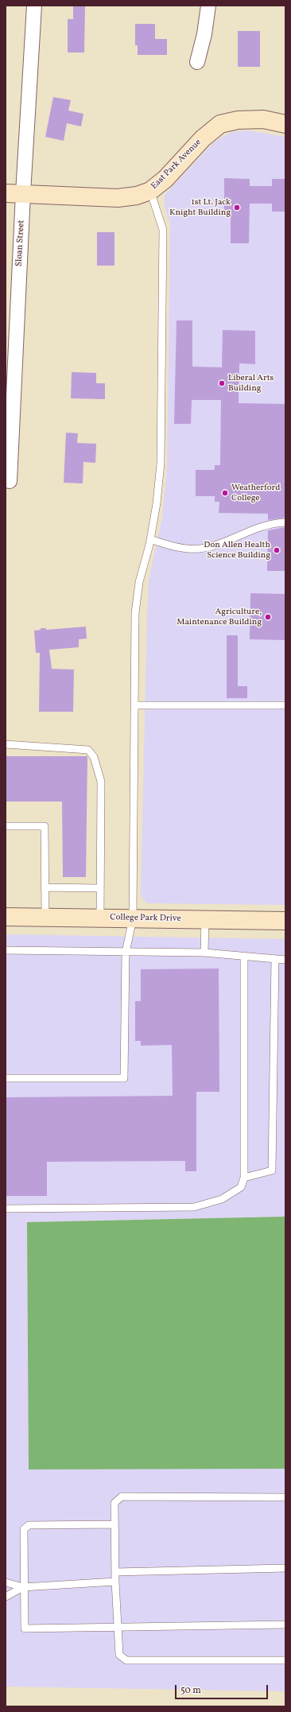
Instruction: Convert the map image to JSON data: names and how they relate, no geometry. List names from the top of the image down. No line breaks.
{"streets":{"street":["East Park Avenue","Sloan Street","College Park Drive"]},"crossings":[["East Park Avenue","Sloan Street"]],"places":["1st Lt. Jack Knight Building","Liberal Arts Building","Weatherford College","Don Allen Health Science Building","Agriculture, Maintenance Building"],"scale_bar":"50 m"}
